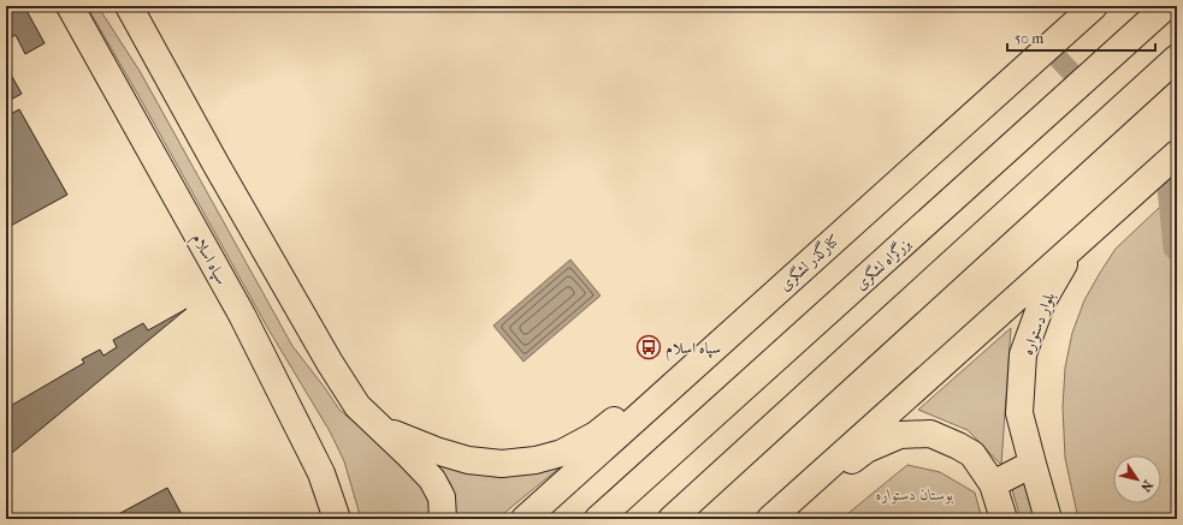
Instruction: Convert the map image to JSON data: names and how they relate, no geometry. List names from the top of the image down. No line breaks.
{"streets":{"main road":["سپاه اسلام","کنارگذر لشگری","بزرگراه لشگری","بلوار دستواره"]},"parks":["بوستان دستواره"],"places":{"bus stop":["سپاه اسلام"]},"scale_bar":"50 m","north":"bottom right"}
